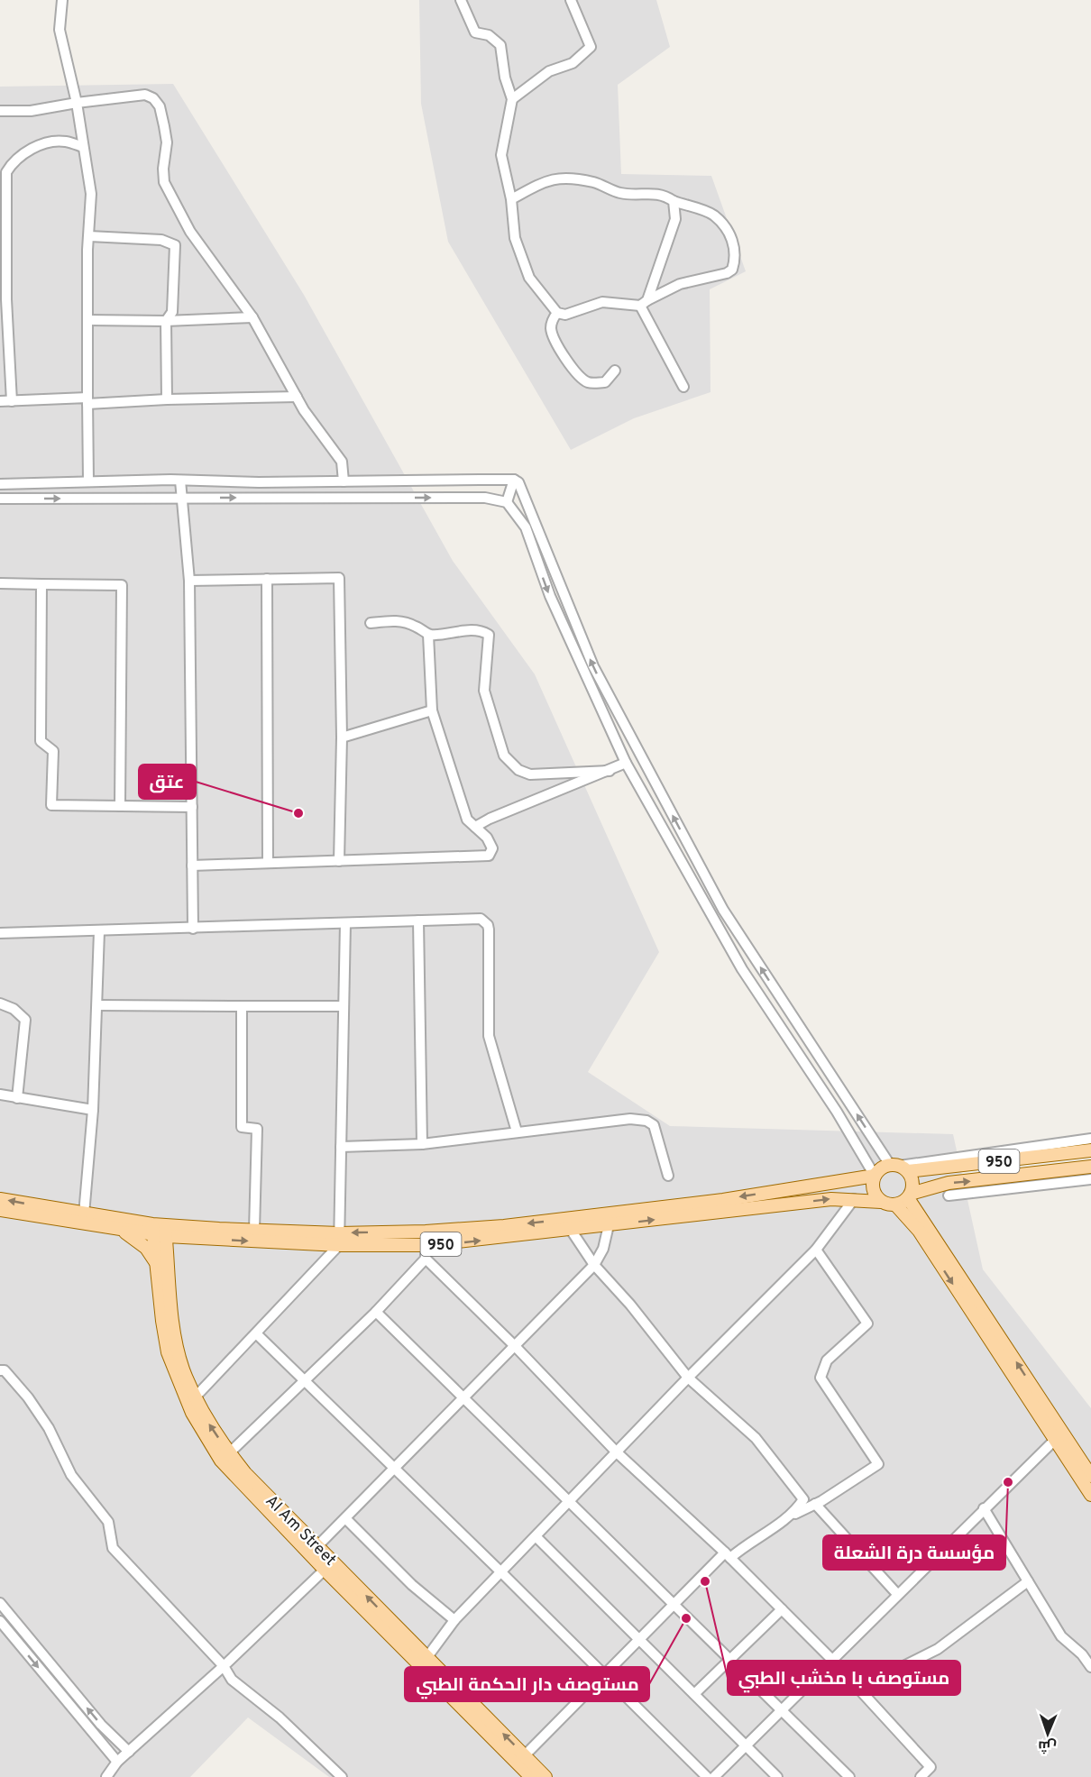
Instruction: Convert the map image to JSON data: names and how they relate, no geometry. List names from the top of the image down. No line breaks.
{"streets":{"main road":["950","Al Am Street"]},"crossings":[["950","Al Am Street"]],"places":["عتق","مؤسسة درة الشعلة","مستوصف با مخشب الطبي","مستوصف دار الحكمة الطبي"],"north":"bottom"}
